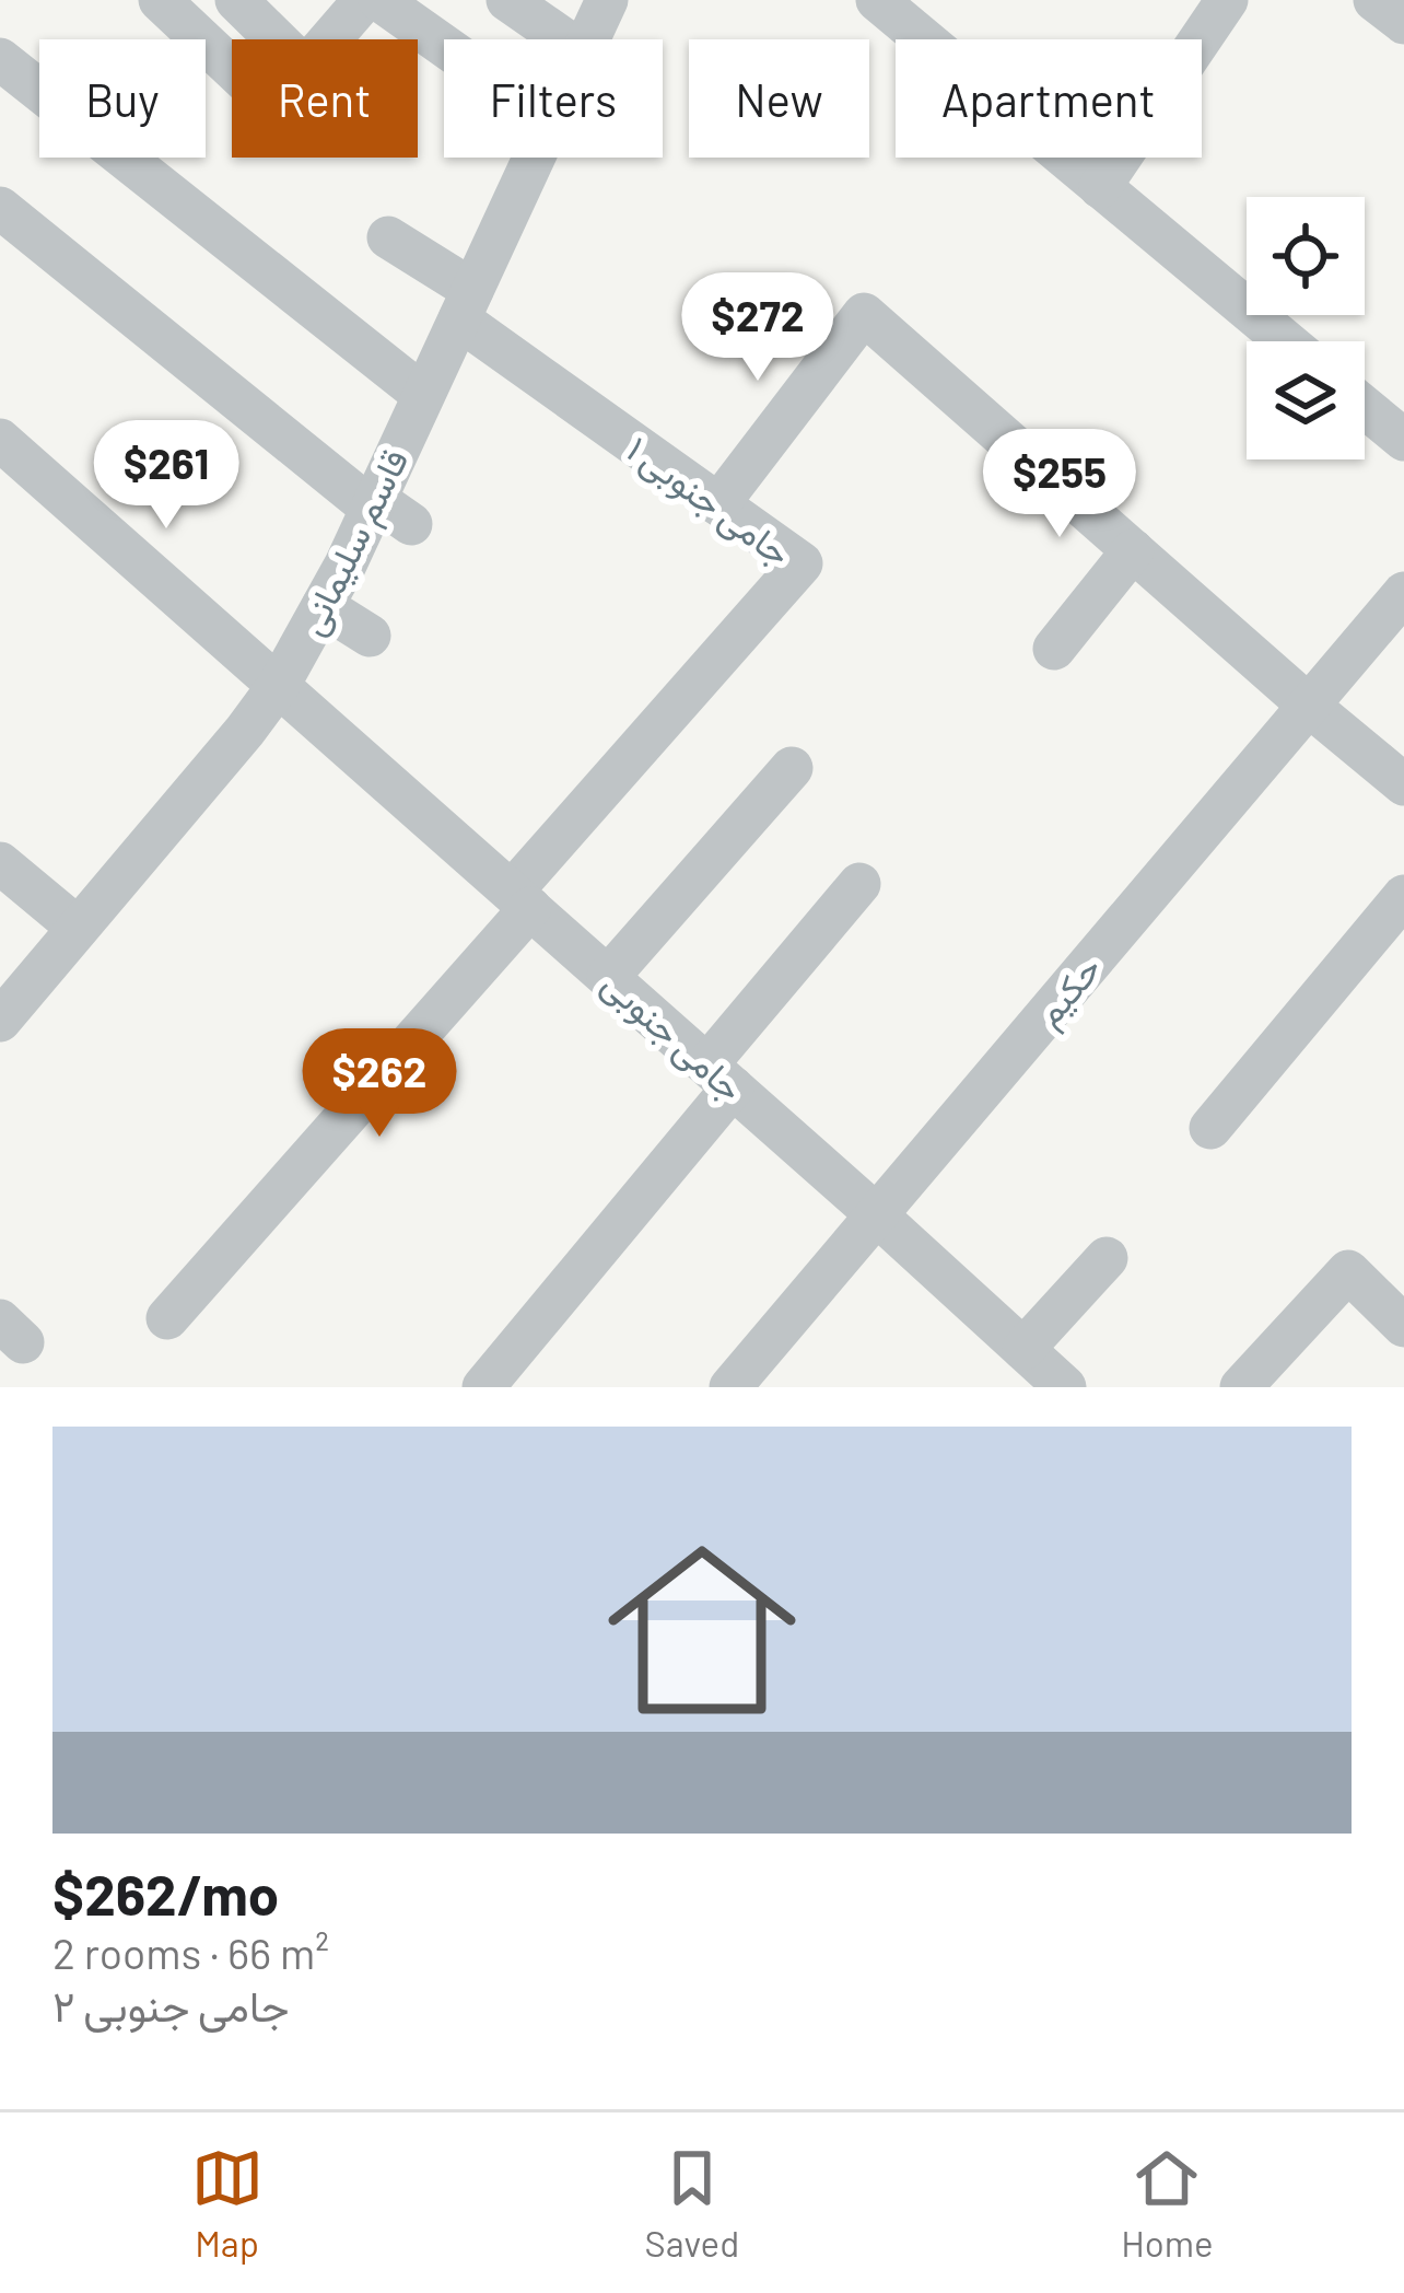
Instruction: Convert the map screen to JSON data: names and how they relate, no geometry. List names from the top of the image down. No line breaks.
{"streets":{"street":["جامی جنوبی ۱","قاسم سلیمانی","حکیم","جامی جنوبی"]},"crossings":[["جامی جنوبی ۱","قاسم سلیمانی"],["جامی جنوبی ۱","جامی جنوبی"],["قاسم سلیمانی","جامی جنوبی"],["حکیم","جامی جنوبی"]],"page":{"chip":["Buy","Rent","Filters","New","Apartment"],"price":["$272","$261","$255","$262"],"list":[{"name":"$262/mo","note":"2 rooms · 66 m² · جامی جنوبی ۲"}],"tabs":["Map","Saved","Home"]}}
